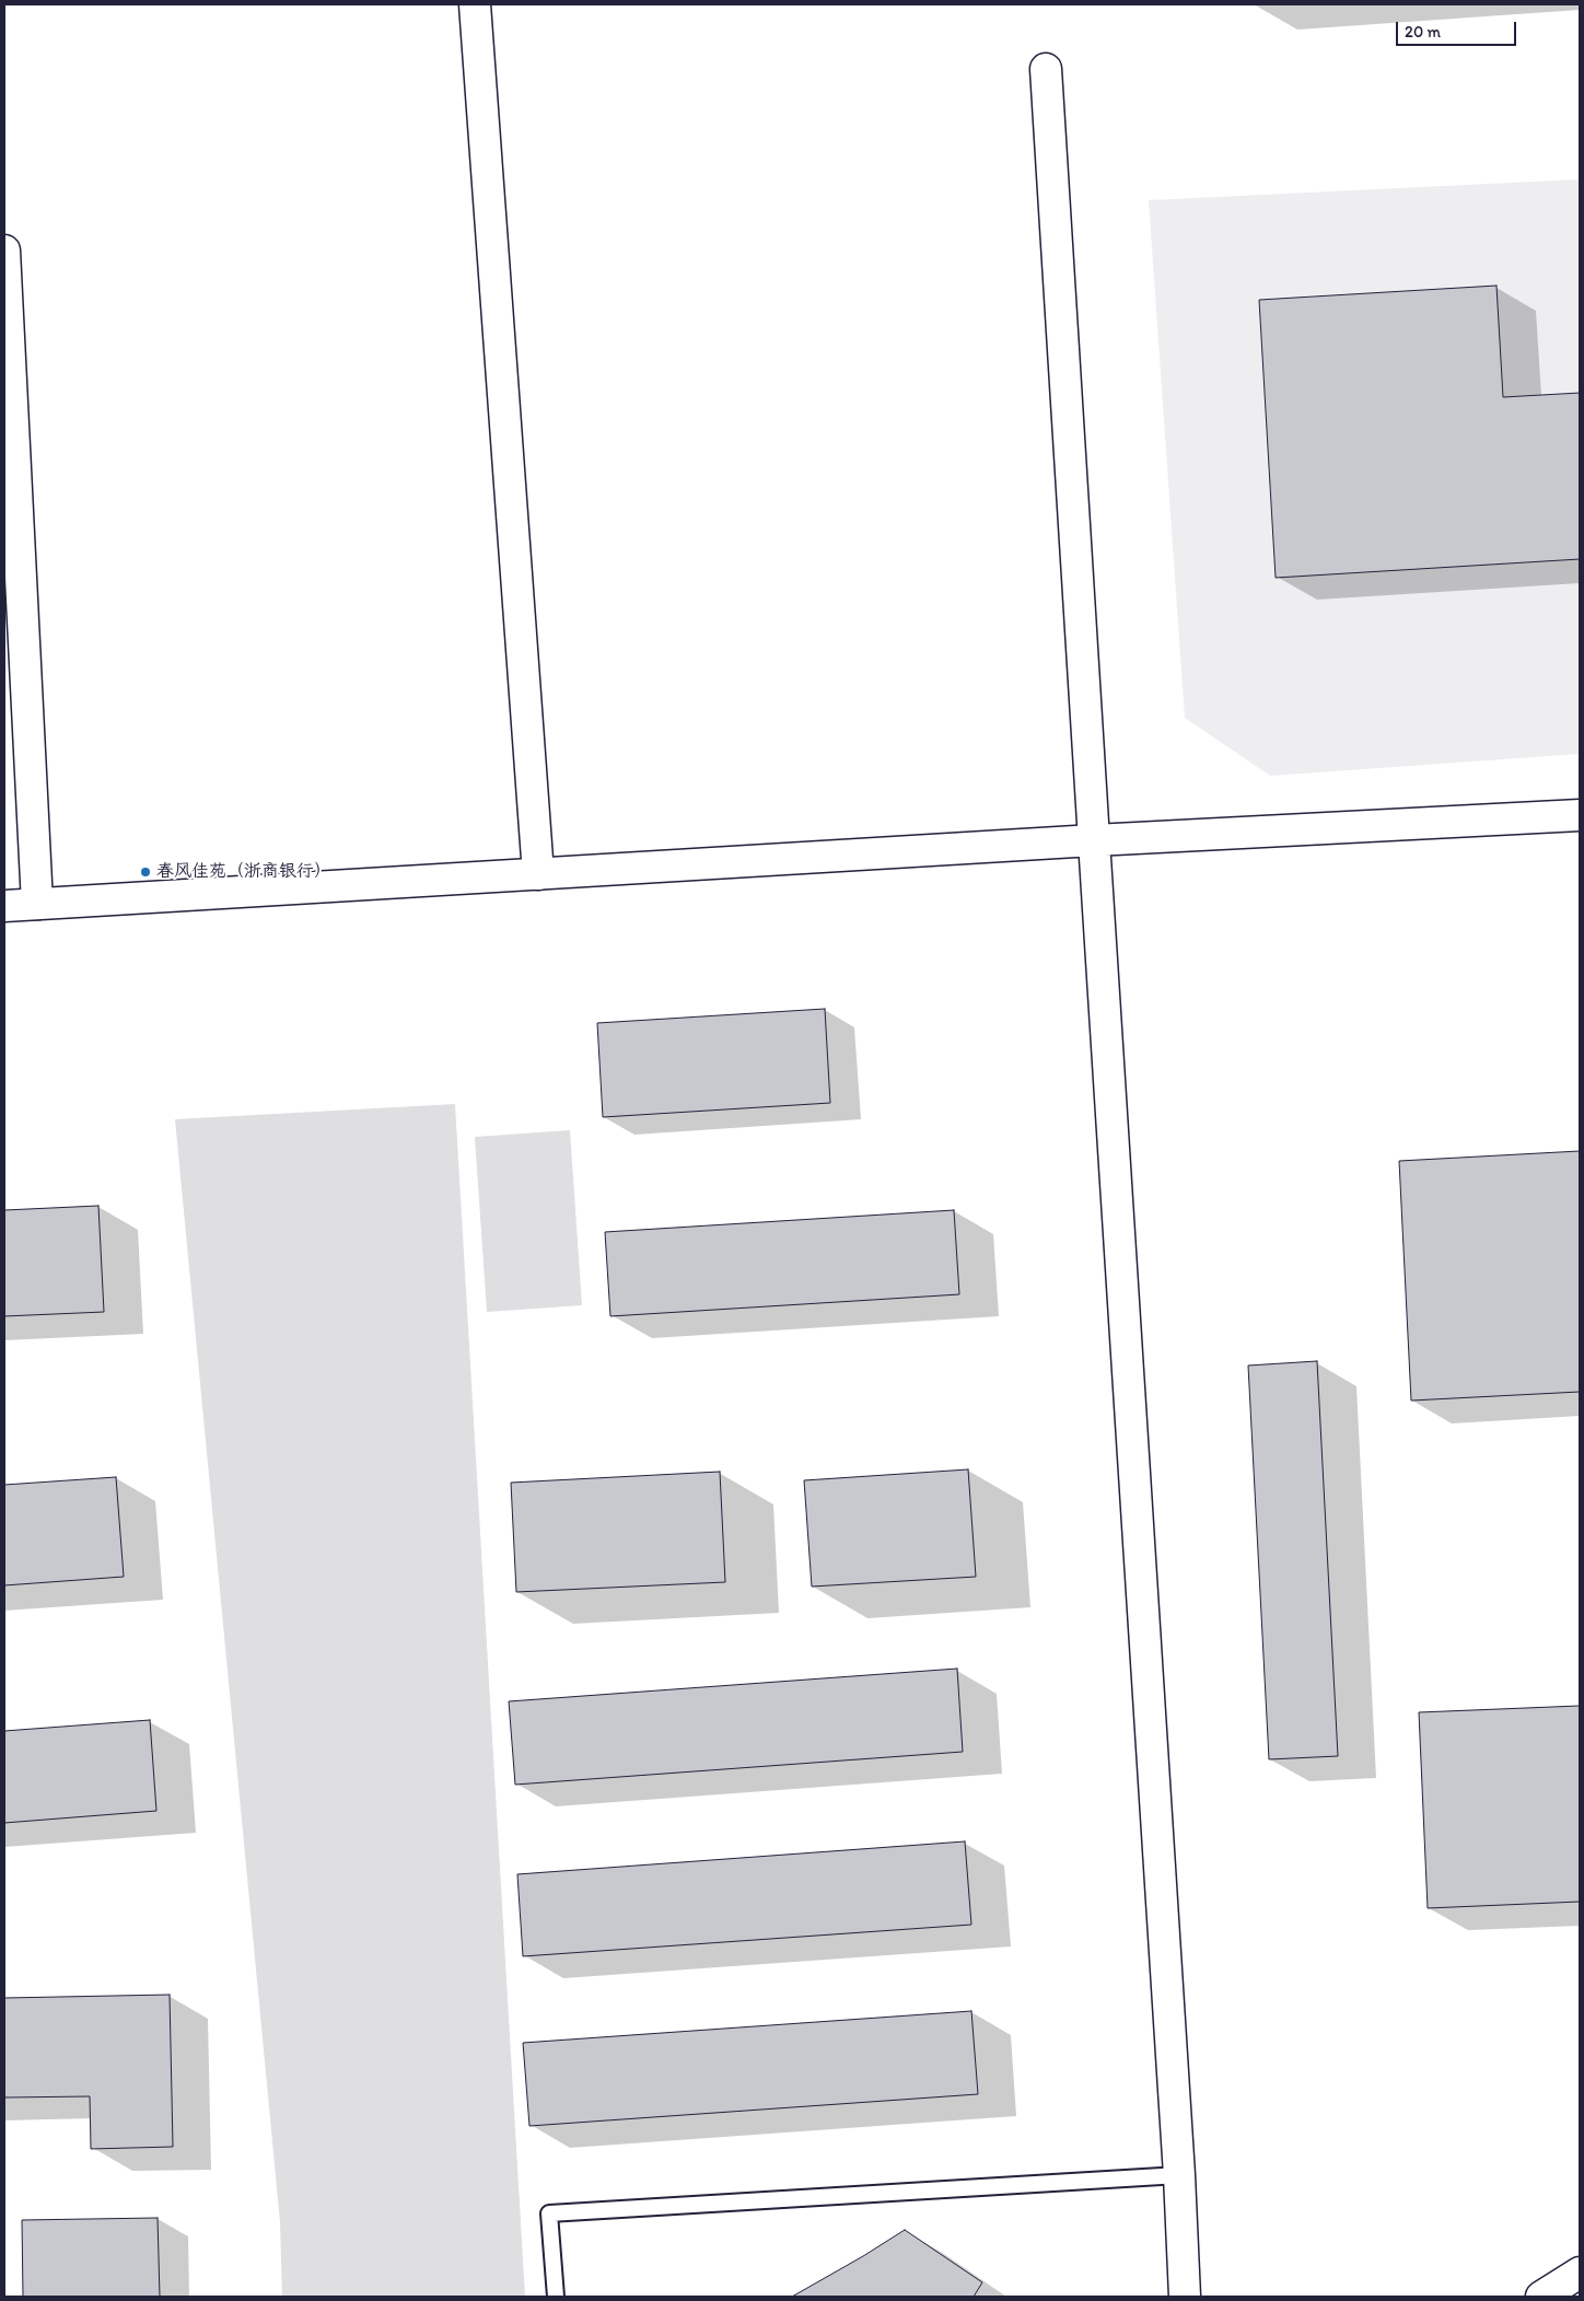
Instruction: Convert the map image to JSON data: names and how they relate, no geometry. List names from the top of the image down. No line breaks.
{"places":["春风佳苑（浙商银行）"],"scale_bar":"20 m"}
